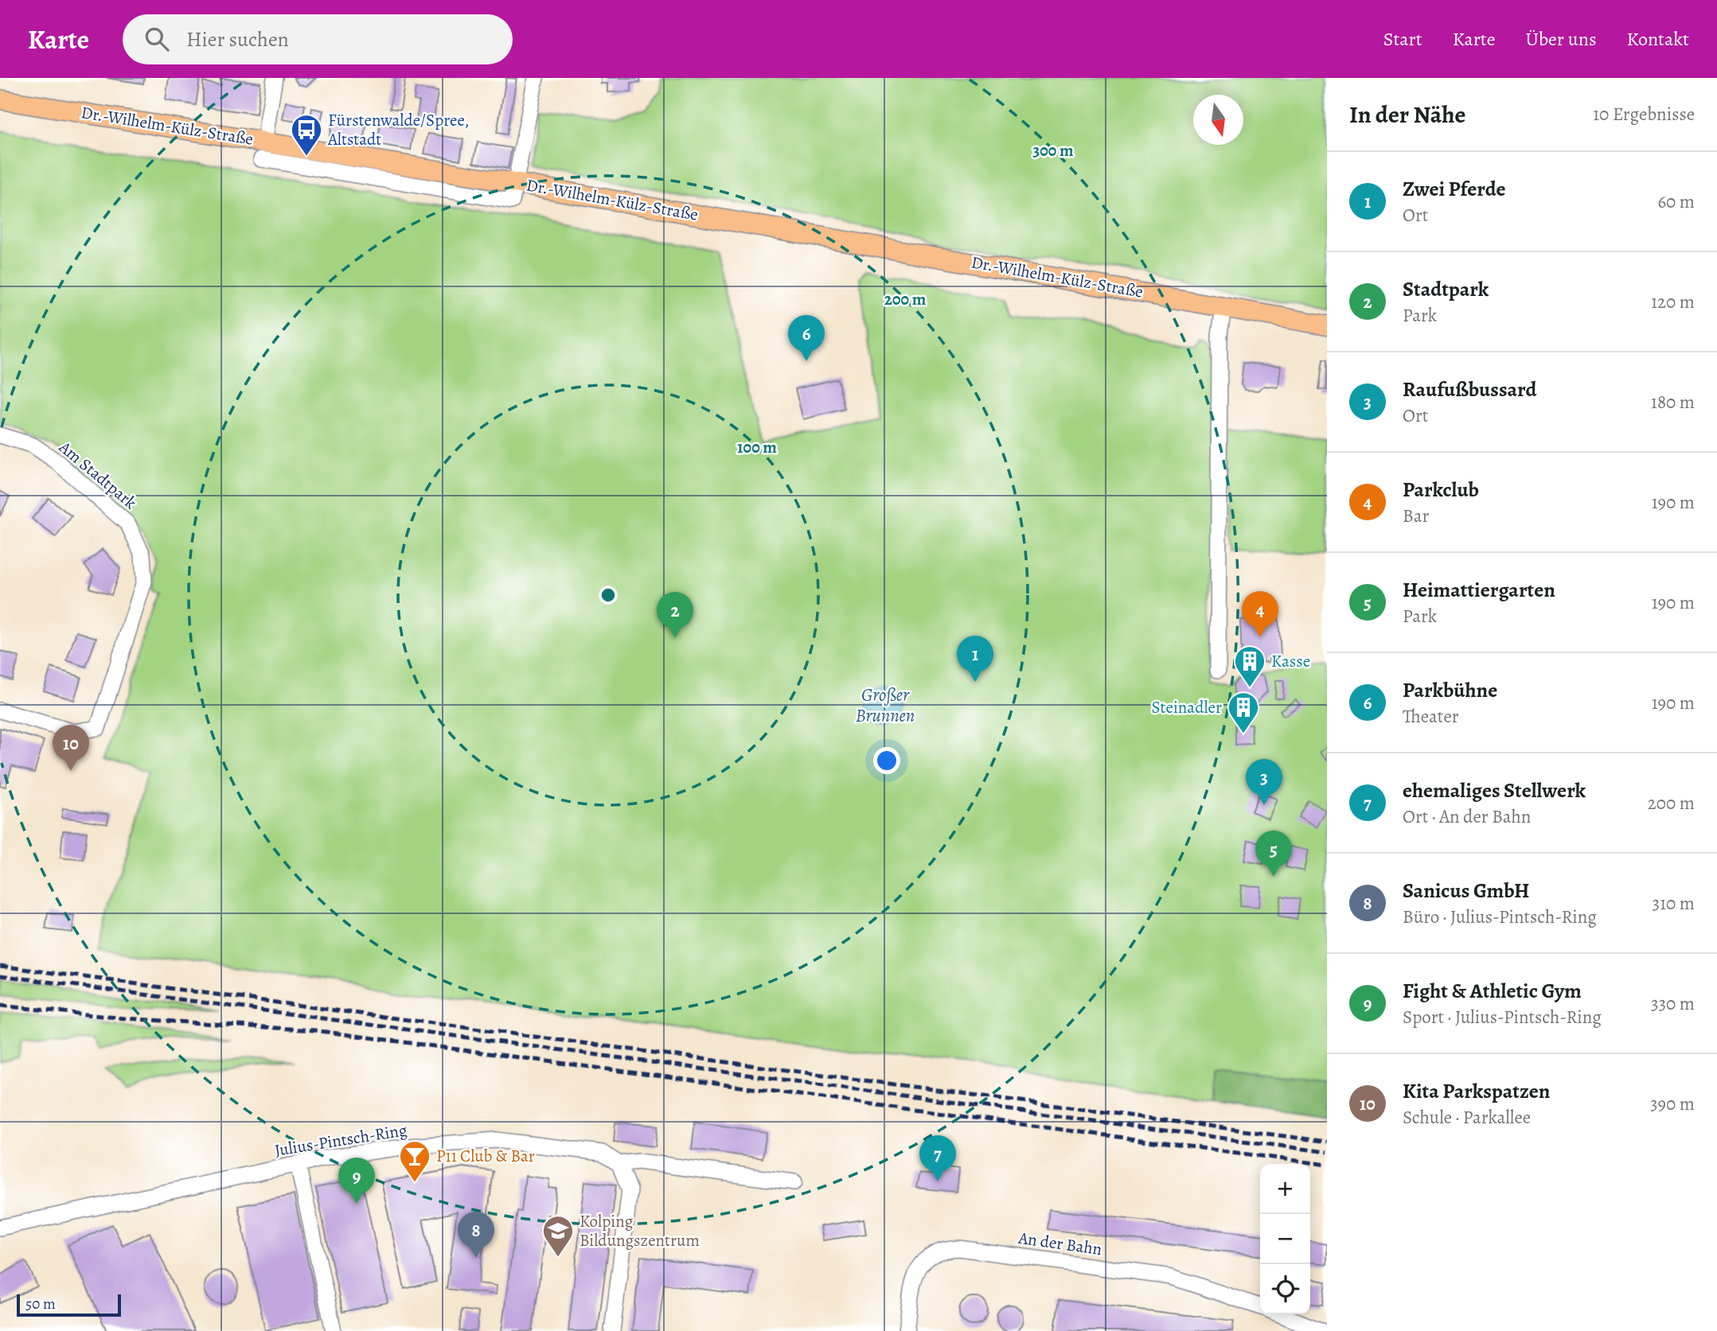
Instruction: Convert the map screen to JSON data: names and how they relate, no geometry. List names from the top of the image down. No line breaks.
{"streets":{"main road":["Dr.-Wilhelm-Külz-Straße"],"street":["Am Stadtpark","Julius-Pintsch-Ring","An der Bahn"]},"water":["Großer Brunnen"],"places":{"bus stop":["Fürstenwalde/Spree, Altstadt"],"building":["Kasse","Steinadler"],"bar":["P11 Club & Bar"],"school or university":["Kolping Bildungszentrum"]},"scale_bar":"50 m","north":"bottom","page":{"header":"Karte","search":"Hier suchen","nav":["Start","Karte","Über uns","Kontakt"],"heading":["In der Nähe","10 Ergebnisse"],"list":[{"mark":"1","name":"Zwei Pferde","note":"Ort","value":"60 m"},{"mark":"2","name":"Stadtpark","note":"Park","value":"120 m"},{"mark":"3","name":"Raufußbussard","note":"Ort","value":"180 m"},{"mark":"4","name":"Parkclub","note":"Bar","value":"190 m"},{"mark":"5","name":"Heimattiergarten","note":"Park","value":"190 m"},{"mark":"6","name":"Parkbühne","note":"Theater","value":"190 m"},{"mark":"7","name":"ehemaliges Stellwerk","note":"Ort · An der Bahn","value":"200 m"},{"mark":"8","name":"Sanicus GmbH","note":"Büro · Julius-Pintsch-Ring","value":"310 m"},{"mark":"9","name":"Fight & Athletic Gym","note":"Sport · Julius-Pintsch-Ring","value":"330 m"},{"mark":"10","name":"Kita Parkspatzen","note":"Schule · Parkallee","value":"390 m"}],"pins":["6","4","2","1","10","3","5","7","9","8"],"map_buttons":["+","−"],"scale":"50 m"},"rings":["300 m","200 m","100 m"]}
